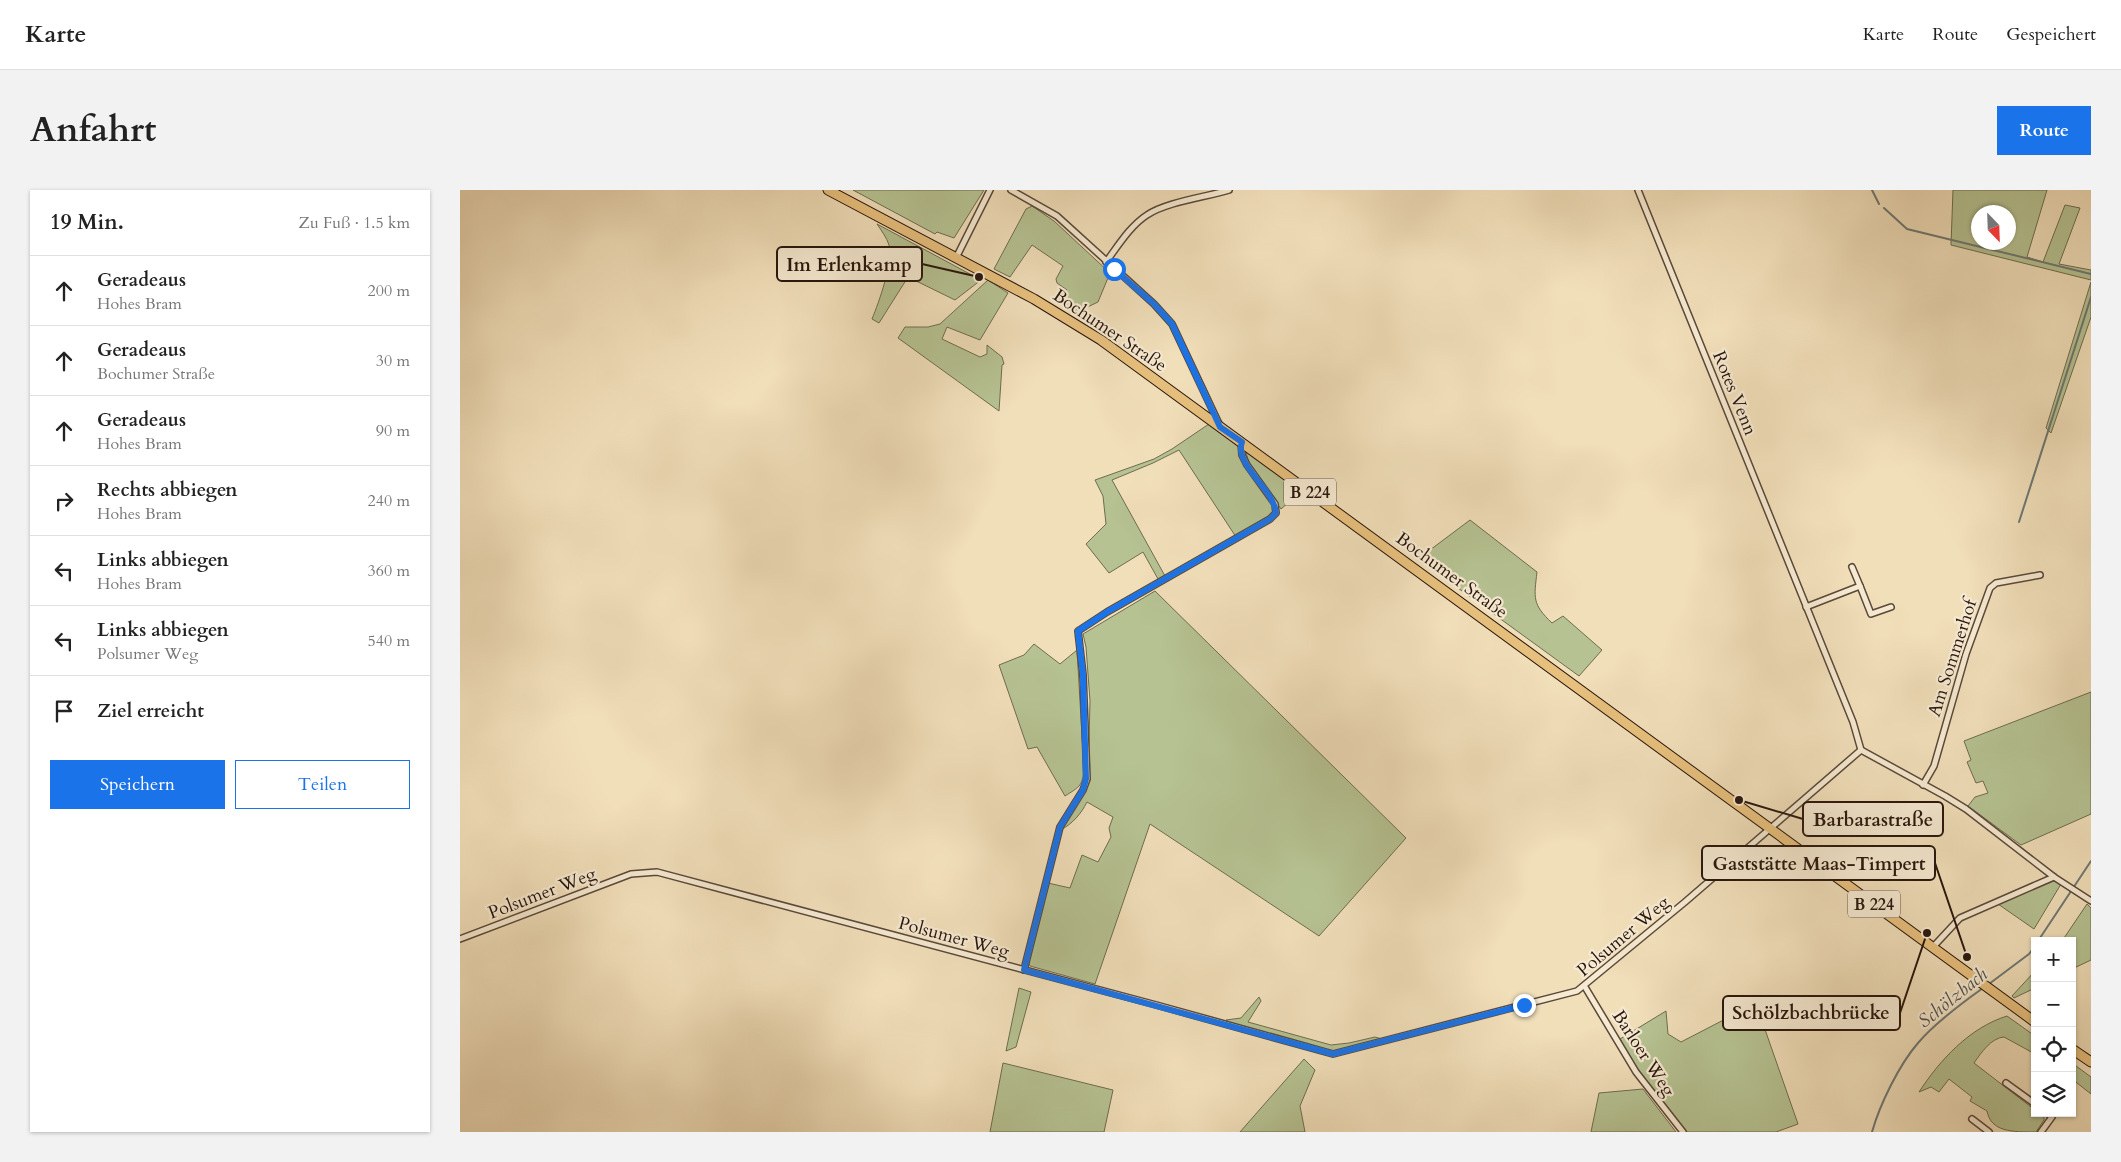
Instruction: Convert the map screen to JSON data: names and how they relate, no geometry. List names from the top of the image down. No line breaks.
{"streets":{"main road":["Bochumer Straße","B 224"],"street":["Rotes Venn","Am Sommerhof","Polsumer Weg","Barloer Weg"]},"crossings":[["Bochumer Straße","Polsumer Weg"],["Rotes Venn","Polsumer Weg"],["Polsumer Weg","Barloer Weg"]],"water":["Schölzbach"],"places":["Im Erlenkamp","Barbarastraße","Schölzbachbrücke","Gaststätte Maas-Timpert"],"north":"bottom right","page":{"header":"Karte","nav":["Karte","Route","Gespeichert"],"title":"Anfahrt","buttons":["Route",["Speichern","Teilen"]],"heading":["19 Min.","Zu Fuß · 1.5 km"],"list":[["Geradeaus","Hohes Bram","200 m"],["Geradeaus","Bochumer Straße","30 m"],["Geradeaus","Hohes Bram","90 m"],["Rechts abbiegen","Hohes Bram","240 m"],["Links abbiegen","Hohes Bram","360 m"],["Links abbiegen","Polsumer Weg","540 m"],"Ziel erreicht"],"map_buttons":["+","−"]}}
